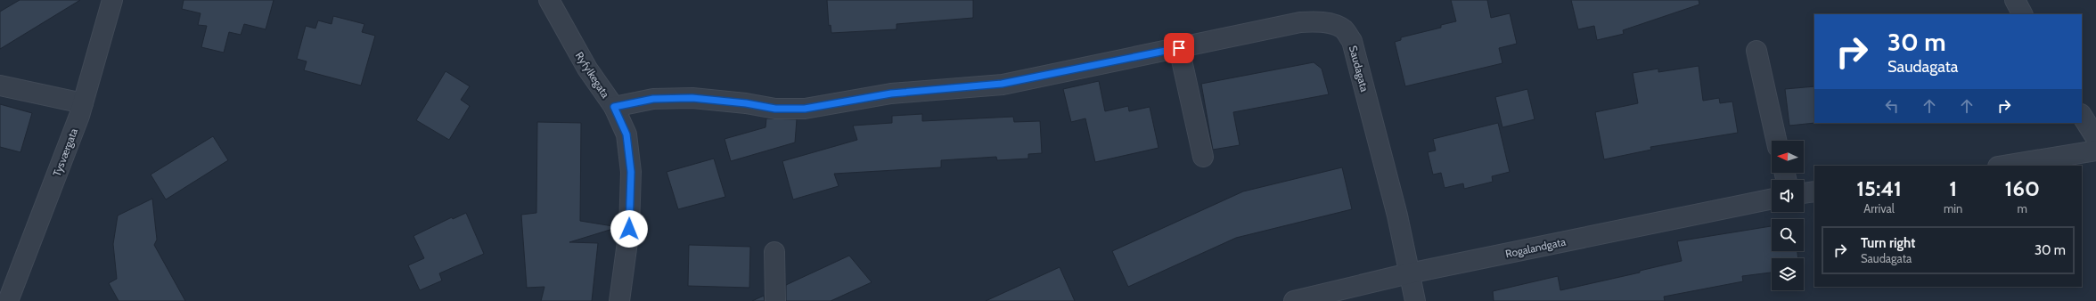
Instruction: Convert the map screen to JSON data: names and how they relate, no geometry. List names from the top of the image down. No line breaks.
{"streets":{"street":["Saudagata","Ryfylkegata","Tysværgata","Rogalandgata"]},"crossings":[["Saudagata","Ryfylkegata"],["Saudagata","Rogalandgata"]],"north":"left","page":{"turn":["30 m","Saudagata"],"eta":["15:41","Arrival","1","min","160","m"],"list":[{"name":"Turn right","note":"Saudagata","value":"30 m"}]}}
